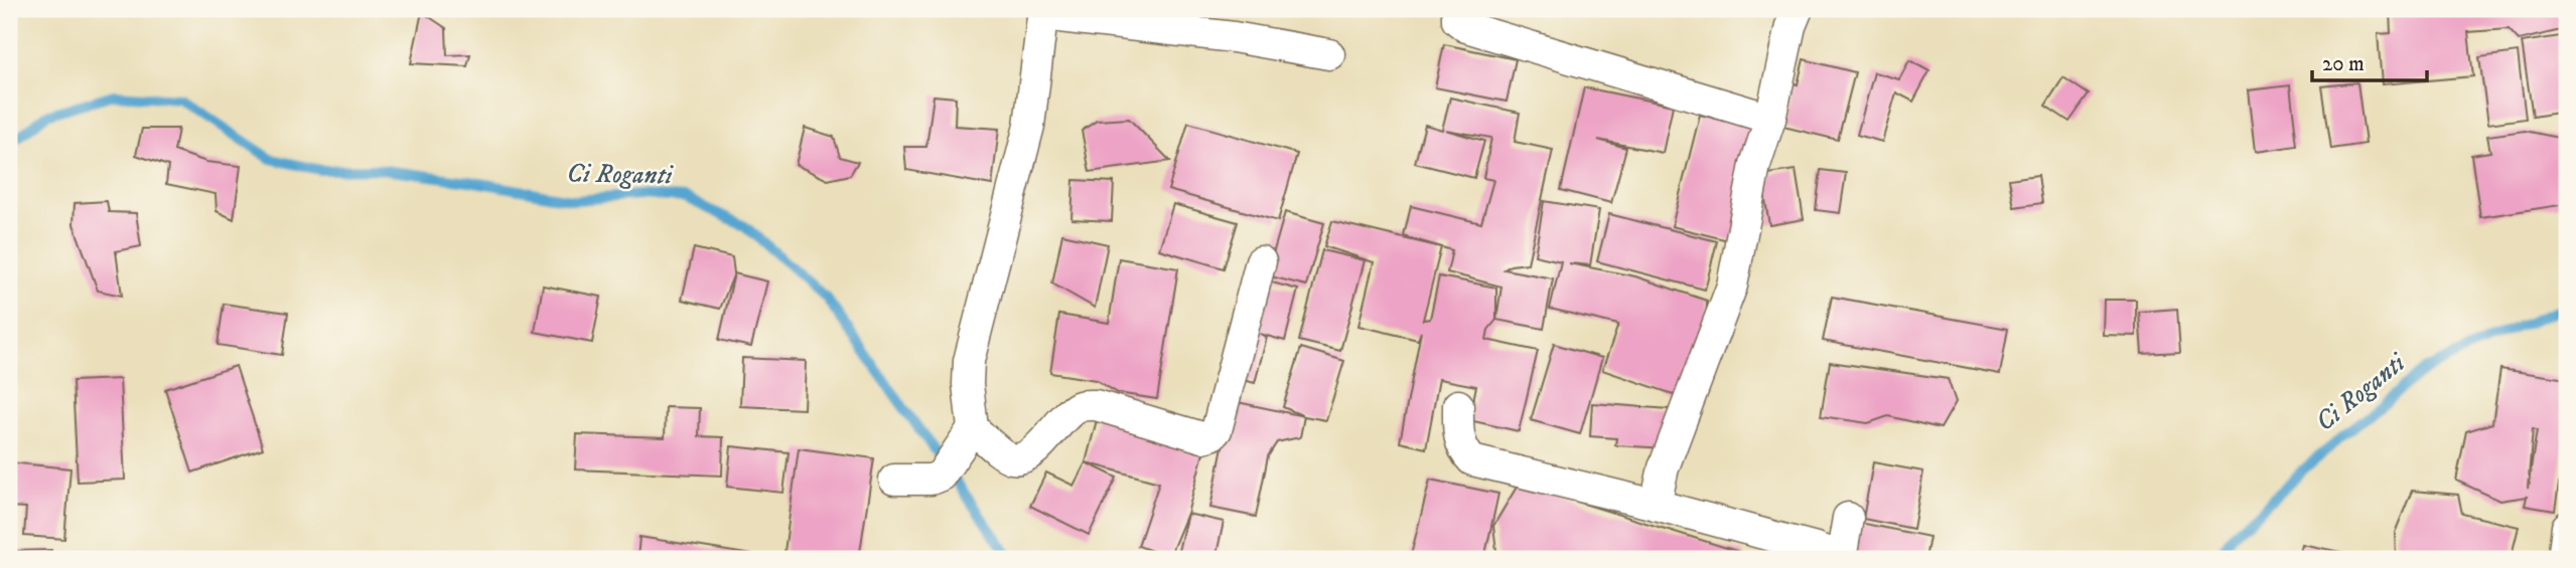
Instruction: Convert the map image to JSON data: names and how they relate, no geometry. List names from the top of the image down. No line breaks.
{"water":["Ci Roganti"],"scale_bar":"20 m"}
